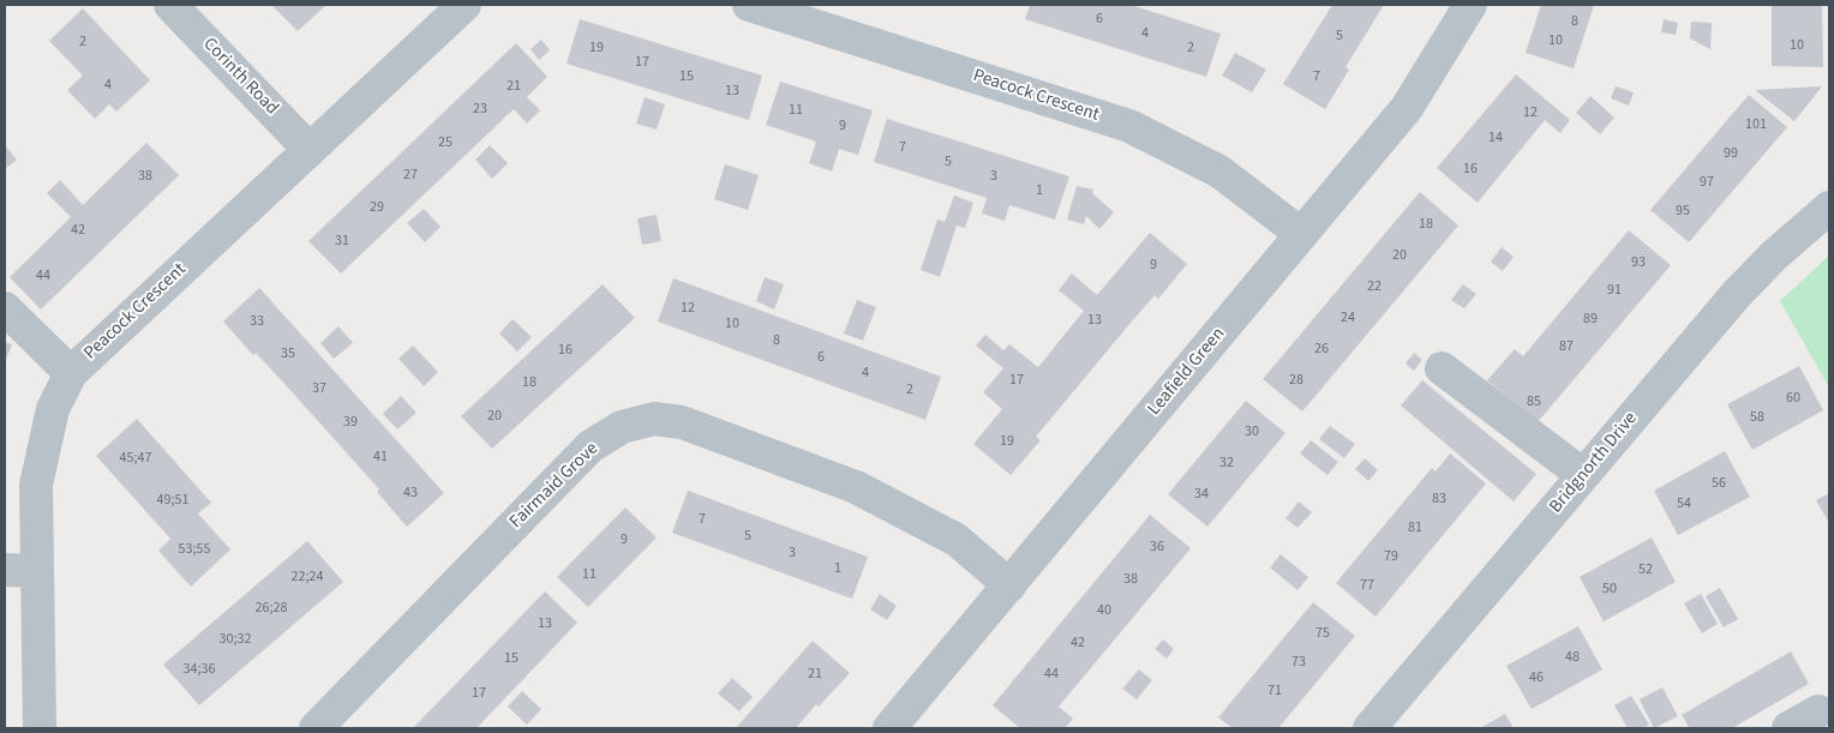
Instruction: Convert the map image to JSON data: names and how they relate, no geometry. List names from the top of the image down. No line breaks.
{"streets":{"street":["Corinth Road","Peacock Crescent","Leafield Green","Bridgnorth Drive","Fairmaid Grove"]},"crossings":[["Corinth Road","Peacock Crescent"],["Peacock Crescent","Leafield Green"],["Leafield Green","Fairmaid Grove"]],"house_numbers":["6","8","4","5","10","2","10","19","2","17","15","7","4","21","13","23","11","12","101","9","14","25","7","99","5","16","27","38","3","97","1","29","95","18","42","31","20","93","9","44","22","91","12","24","89","13","33","10","8","87","26","16","35","6","4","17","28","18","37","2","60","85","20","58","39","30","19","41","45;47","32","56","43","34","83","49;51","54","7","81","5","9","36","53;55","3","79","1","52","11","22;24","38","77","50","26;28","40","13","75","30;32","42","48","15","73","34;36","21","44","46","71","17"]}
